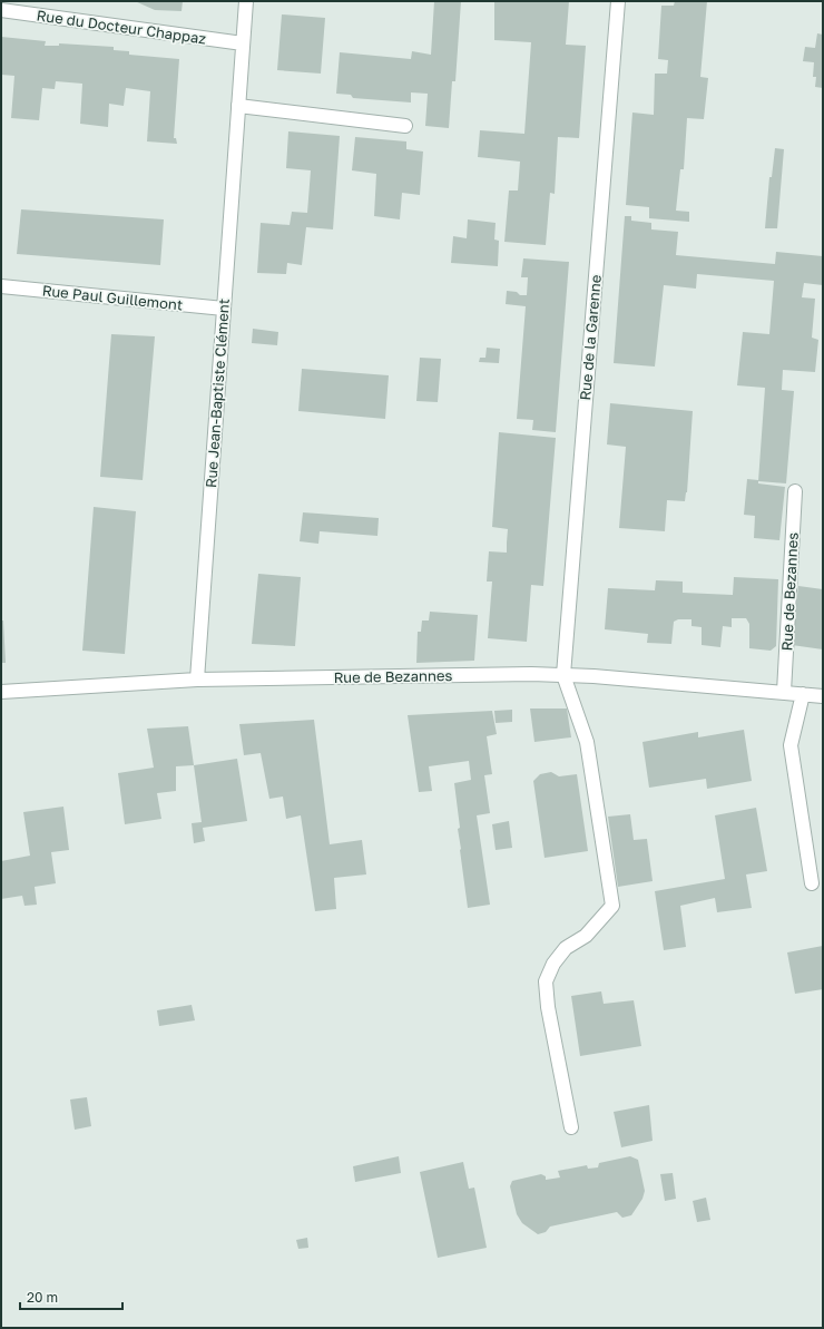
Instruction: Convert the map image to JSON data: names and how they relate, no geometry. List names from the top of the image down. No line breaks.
{"streets":{"street":["Rue du Docteur Chappaz","Rue Paul Guillemont","Rue de la Garenne","Rue Jean-Baptiste Clément","Rue de Bezannes"]},"crossings":[["Rue du Docteur Chappaz","Rue Jean-Baptiste Clément"],["Rue Paul Guillemont","Rue Jean-Baptiste Clément"],["Rue de la Garenne","Rue de Bezannes"],["Rue Jean-Baptiste Clément","Rue de Bezannes"]],"scale_bar":"20 m"}
